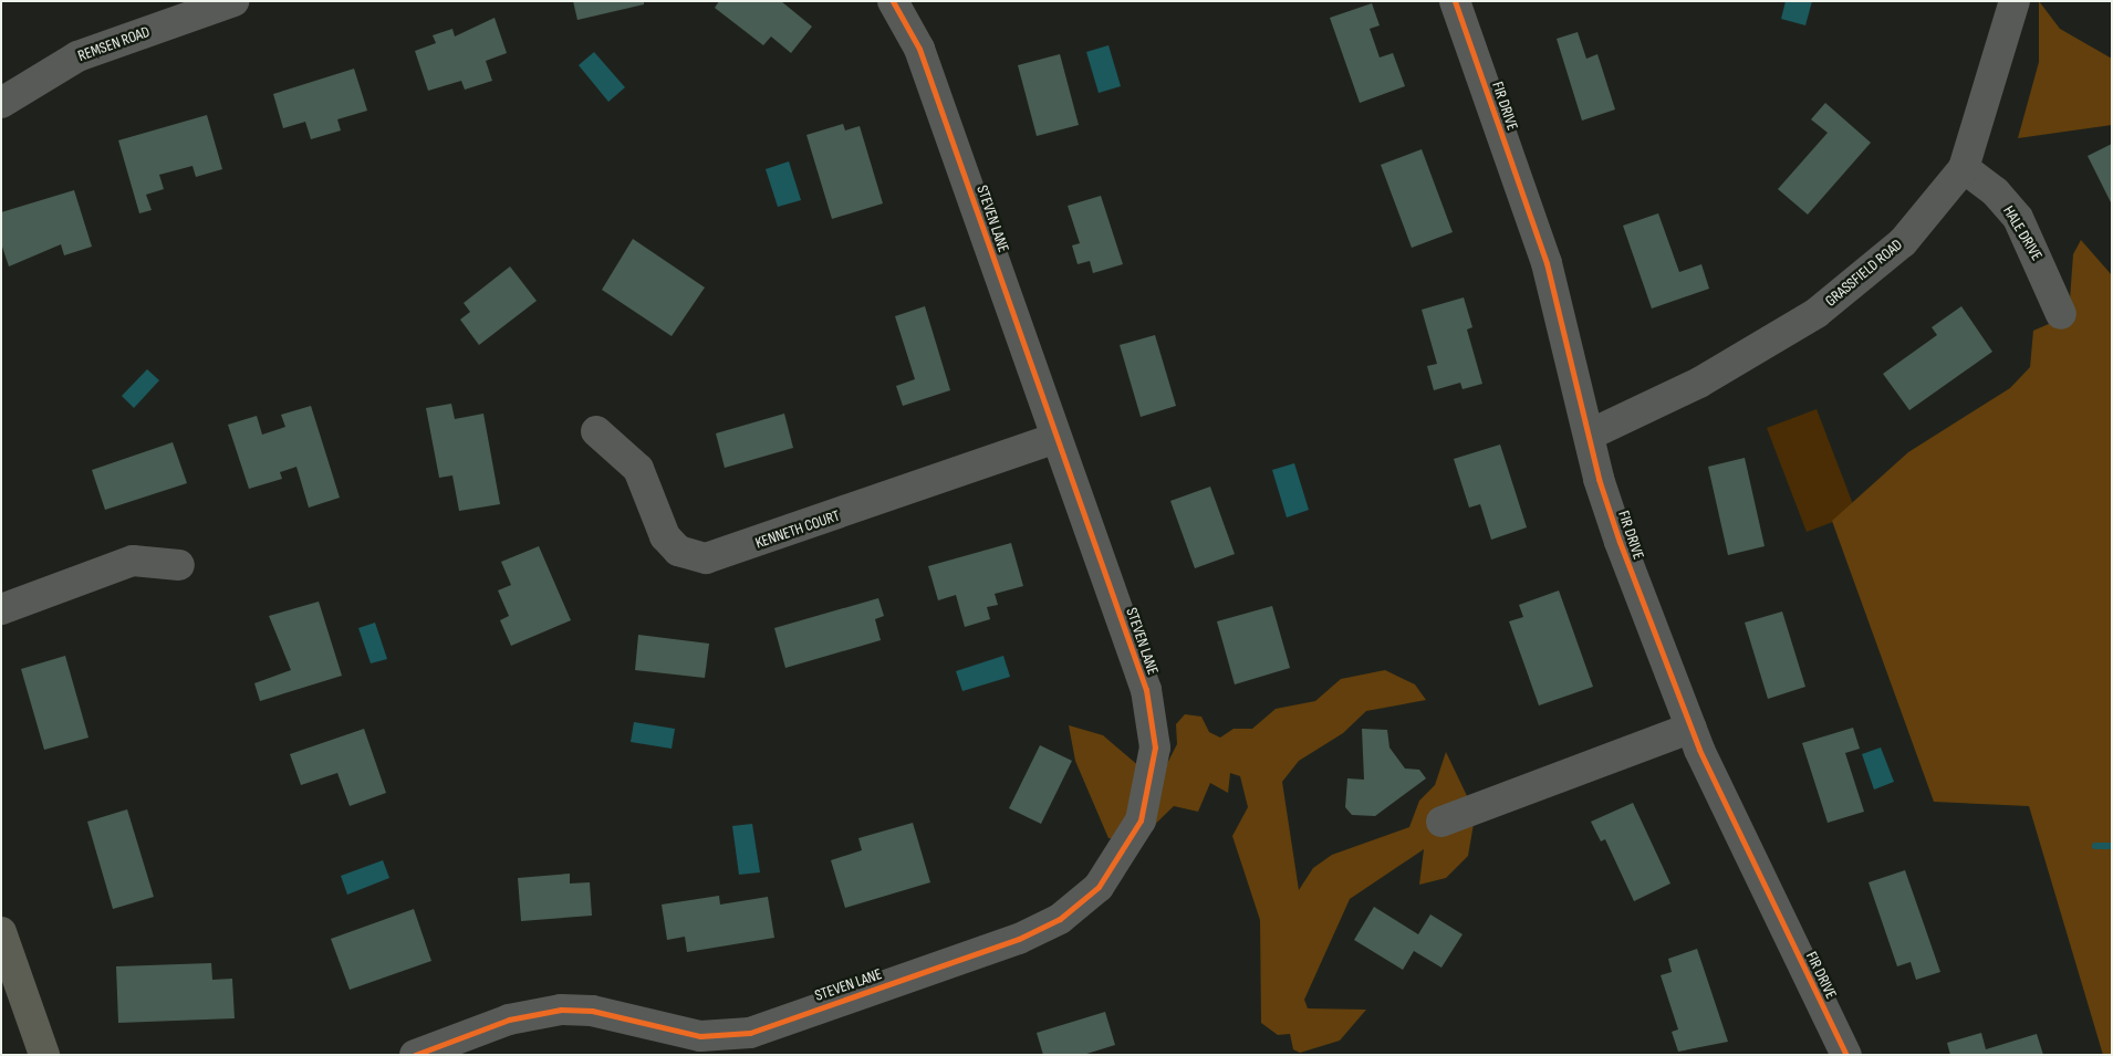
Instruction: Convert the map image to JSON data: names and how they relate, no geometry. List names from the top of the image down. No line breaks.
{"streets":{"street":["REMSEN ROAD","FIR DRIVE","STEVEN LANE","HALE DRIVE","GRASSFIELD ROAD","KENNETH COURT"]},"crossings":[["FIR DRIVE","GRASSFIELD ROAD"],["STEVEN LANE","KENNETH COURT"],["HALE DRIVE","GRASSFIELD ROAD"]]}
